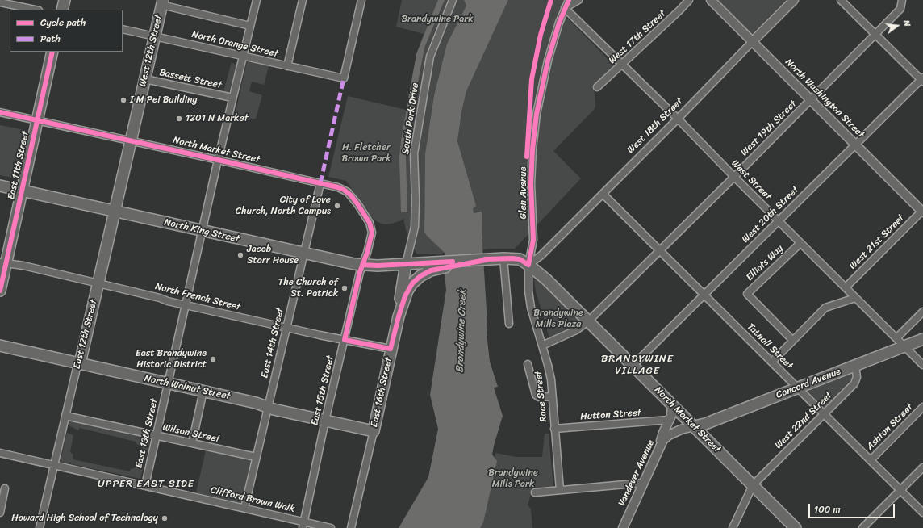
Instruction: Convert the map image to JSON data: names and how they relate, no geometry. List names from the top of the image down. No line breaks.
{"streets":{"main road":["West 12th Street","North Market Street","East 11th Street","North King Street","East 12th Street","Concord Avenue","North Walnut Street","East 16th Street"],"street":["West 17th Street","North Orange Street","Bassett Street","North Washington Street","South Park Drive","West 18th Street","West 19th Street","West Street","Glen Avenue","West 20th Street","West 21st Street","Elliots Way","North French Street","East 14th Street","Tatnall Street","East 15th Street","Race Street","Hutton Street","West 22nd Street","Ashton Street","East 13th Street","Wilson Street","Vandever Avenue","Clifford Brown Walk"]},"crossings":[["West 17th Street","West Street"],["North Orange Street","West 12th Street"],["North Orange Street","East 13th Street"],["West 12th Street","Bassett Street"],["West 12th Street","North Market Street"],["West 12th Street","East 12th Street"],["Bassett Street","East 13th Street"],["North Washington Street","West 18th Street"],["North Washington Street","West 19th Street"],["North Washington Street","West 20th Street"],["North Washington Street","West 21st Street"],["South Park Drive","North Market Street"],["South Park Drive","North King Street"],["West 18th Street","North Market Street"],["West 18th Street","West Street"],["West 18th Street","Glen Avenue"],["West 18th Street","Tatnall Street"],["West 18th Street","Race Street"],["West 19th Street","North Market Street"],["West 19th Street","West Street"],["West 19th Street","Tatnall Street"],["West 19th Street","Race Street"],["North Market Street","East 11th Street"],["North Market Street","Glen Avenue"],["North Market Street","West 20th Street"],["North Market Street","North King Street"],["North Market Street","East 12th Street"],["North Market Street","East 14th Street"],["North Market Street","Concord Avenue"],["North Market Street","East 15th Street"],["North Market Street","East 16th Street"],["North Market Street","Race Street"],["North Market Street","West 22nd Street"],["North Market Street","East 13th Street"],["North Market Street","Vandever Avenue"],["East 11th Street","North King Street"],["East 11th Street","North French Street"],["West Street","Glen Avenue"],["West Street","West 20th Street"],["West Street","West 21st Street"],["West Street","Elliots Way"],["West Street","Concord Avenue"],["Glen Avenue","Race Street"],["West 20th Street","Tatnall Street"],["North King Street","East 12th Street"],["North King Street","East 14th Street"],["North King Street","East 15th Street"],["North King Street","East 13th Street"],["North French Street","East 12th Street"],["North French Street","East 14th Street"],["North French Street","East 15th Street"],["North French Street","East 16th Street"],["North French Street","East 13th Street"],["East 12th Street","North Walnut Street"],["East 12th Street","Wilson Street"],["East 12th Street","Clifford Brown Walk"],["East 14th Street","North Walnut Street"],["East 14th Street","Wilson Street"],["East 14th Street","Clifford Brown Walk"],["Tatnall Street","Concord Avenue"],["Tatnall Street","West 22nd Street"],["Tatnall Street","Ashton Street"],["Concord Avenue","West 22nd Street"],["Concord Avenue","Vandever Avenue"],["North Walnut Street","East 15th Street"],["North Walnut Street","East 16th Street"],["North Walnut Street","East 13th Street"],["East 15th Street","Clifford Brown Walk"],["Race Street","Hutton Street"],["East 13th Street","Wilson Street"],["East 13th Street","Clifford Brown Walk"]],"districts":["BRANDYWINE VILLAGE","UPPER EAST SIDE"],"water":["Brandywine Creek"],"parks":["Brandywine Park","H. Fletcher Brown Park","Brandywine Mills Plaza","Brandywine Mills Park"],"places":["I M Pei Building","1201 N Market","City of Love Church, North Campus","Jacob Starr House","The Church of St. Patrick","East Brandywine Historic District","Howard High School of Technology"],"legend":["Cycle path","Path"],"scale_bar":"100 m","north":"right"}
